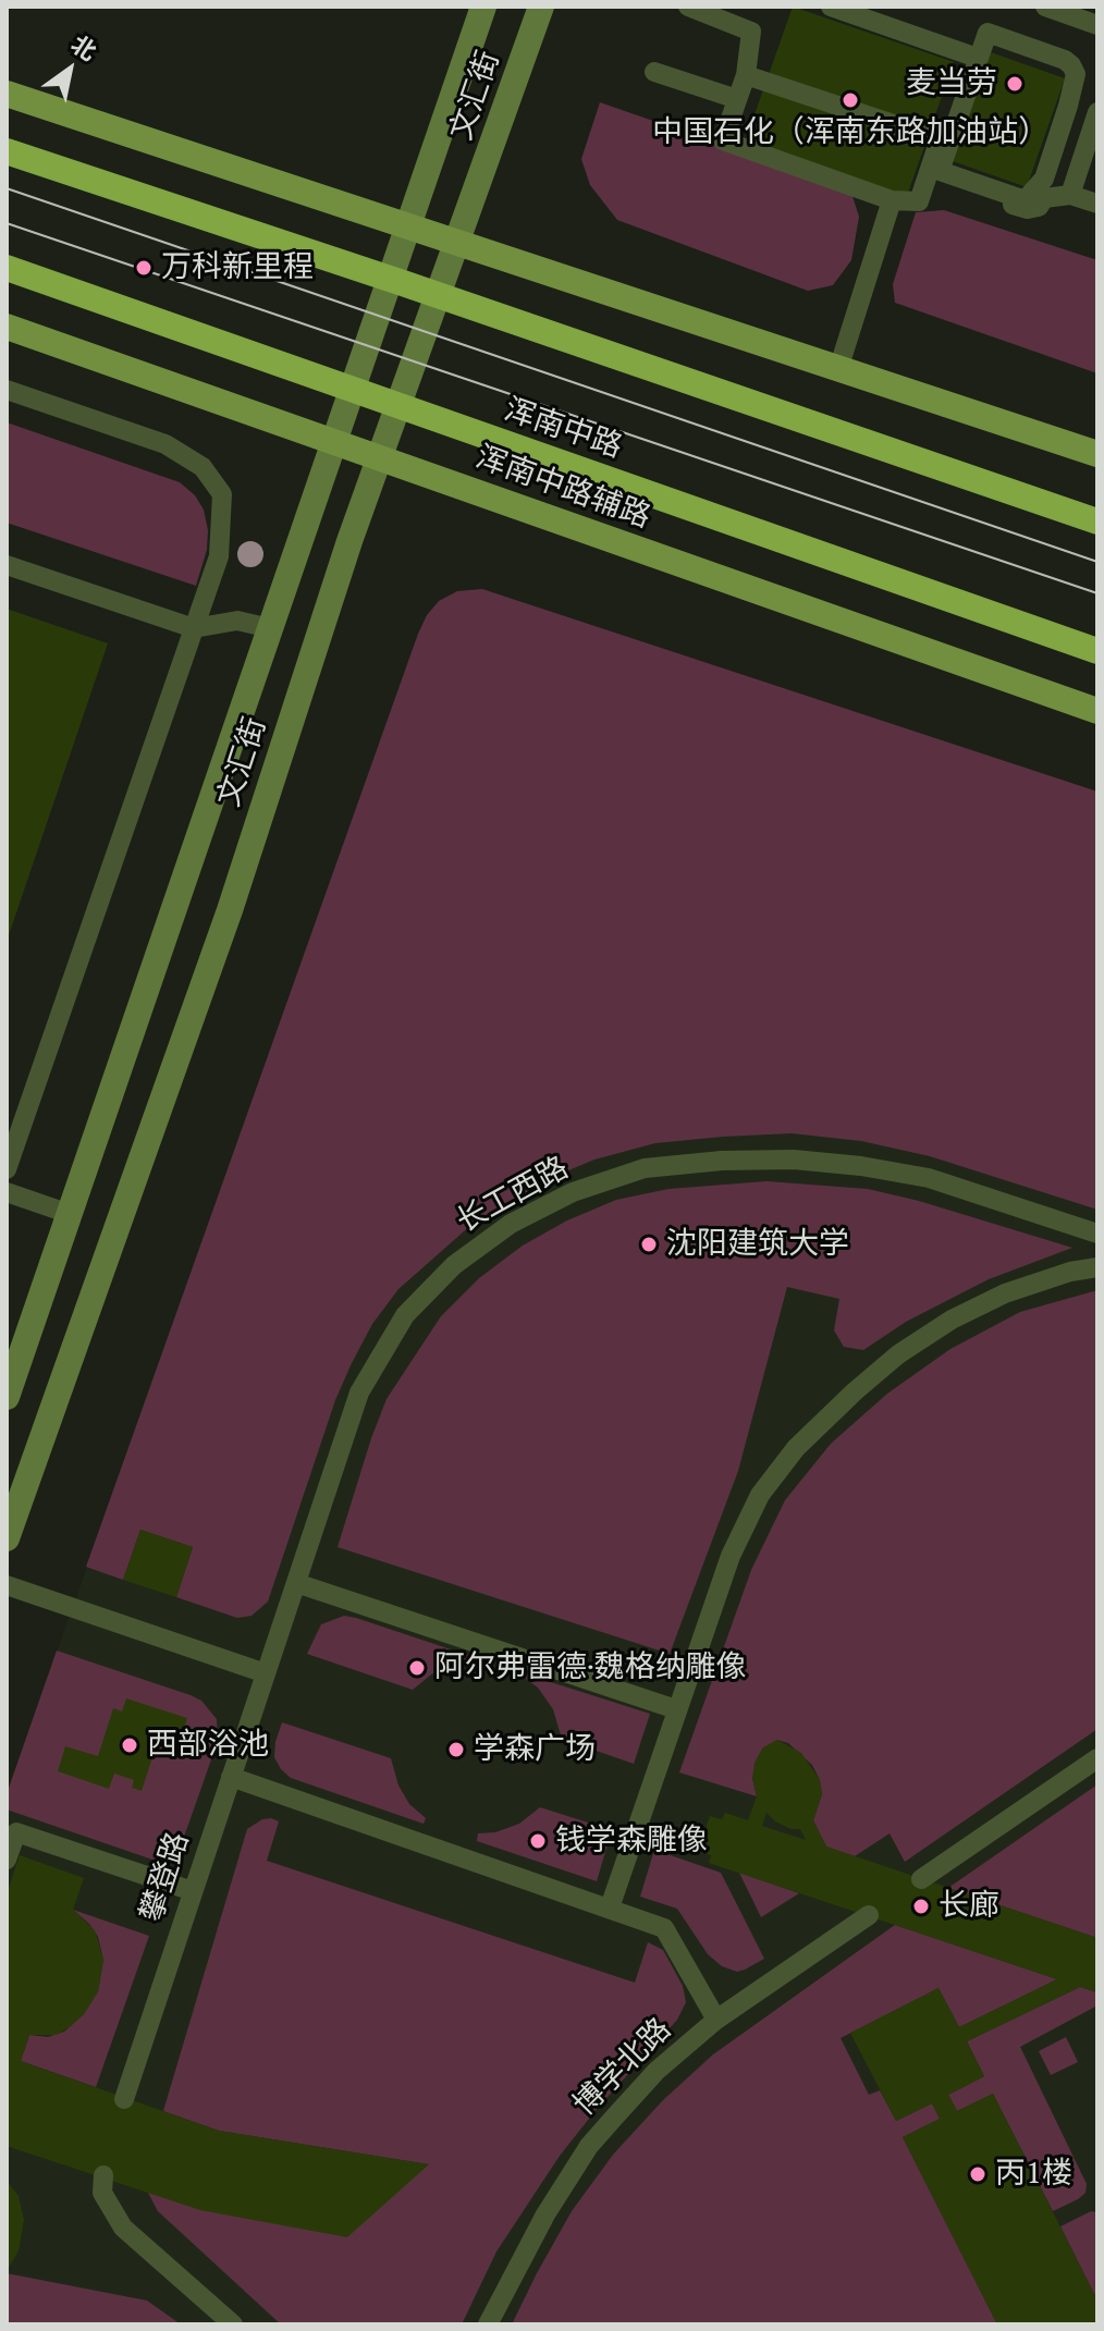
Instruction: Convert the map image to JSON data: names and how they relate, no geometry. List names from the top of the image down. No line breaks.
{"streets":{"highway":["浑南中路"],"main road":["浑南中路辅路"],"street":["文汇街"],"lane":["长工西路","攀登路","博学北路"]},"crossings":[["文汇街","浑南中路辅路"],["长工西路","攀登路"]],"places":["麦当劳","中国石化（浑南东路加油站）","万科新里程","沈阳建筑大学","阿尔弗雷德·魏格纳雕像","西部浴池","学森广场","钱学森雕像","长廊","丙1楼"],"north":"top right"}
